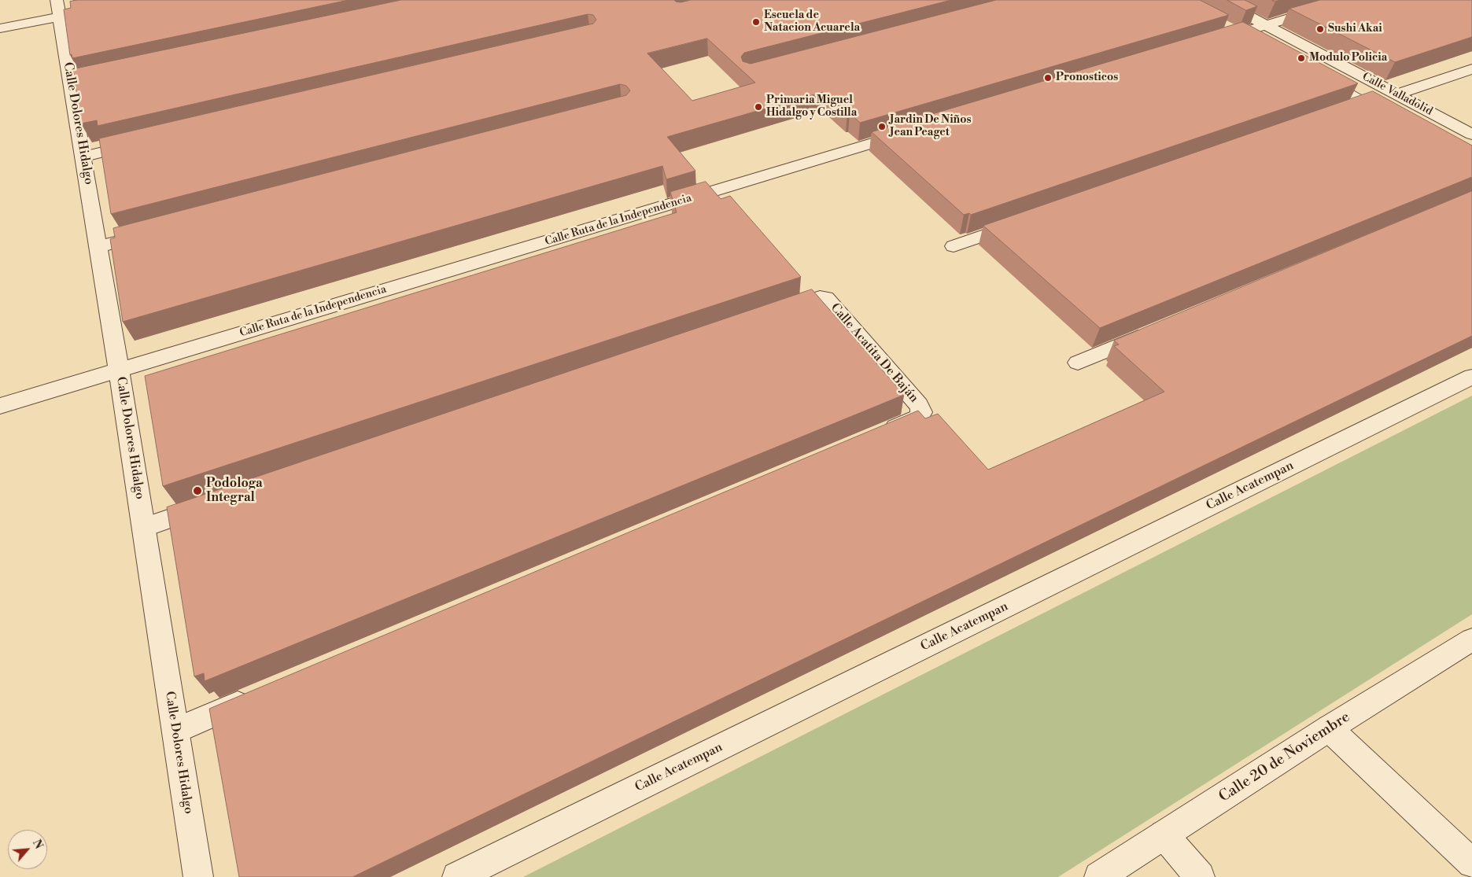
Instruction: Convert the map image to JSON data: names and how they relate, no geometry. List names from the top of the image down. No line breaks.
{"streets":{"street":["Calle Valladolid","Calle Dolores Hidalgo","Calle Ruta de la Independencia","Calle Acatita De Baján","Calle Acatempan","Calle 20 de Noviembre"]},"crossings":[["Calle Dolores Hidalgo","Calle Ruta de la Independencia"]],"places":["Escuela de Natacion Acuarela","Sushi Akai","Modulo Policia","Pronosticos","Primaria Miguel Hidalgo y Costilla","Jardin De Niños Jean Peaget","Podologa Integral"],"north":"top right"}
